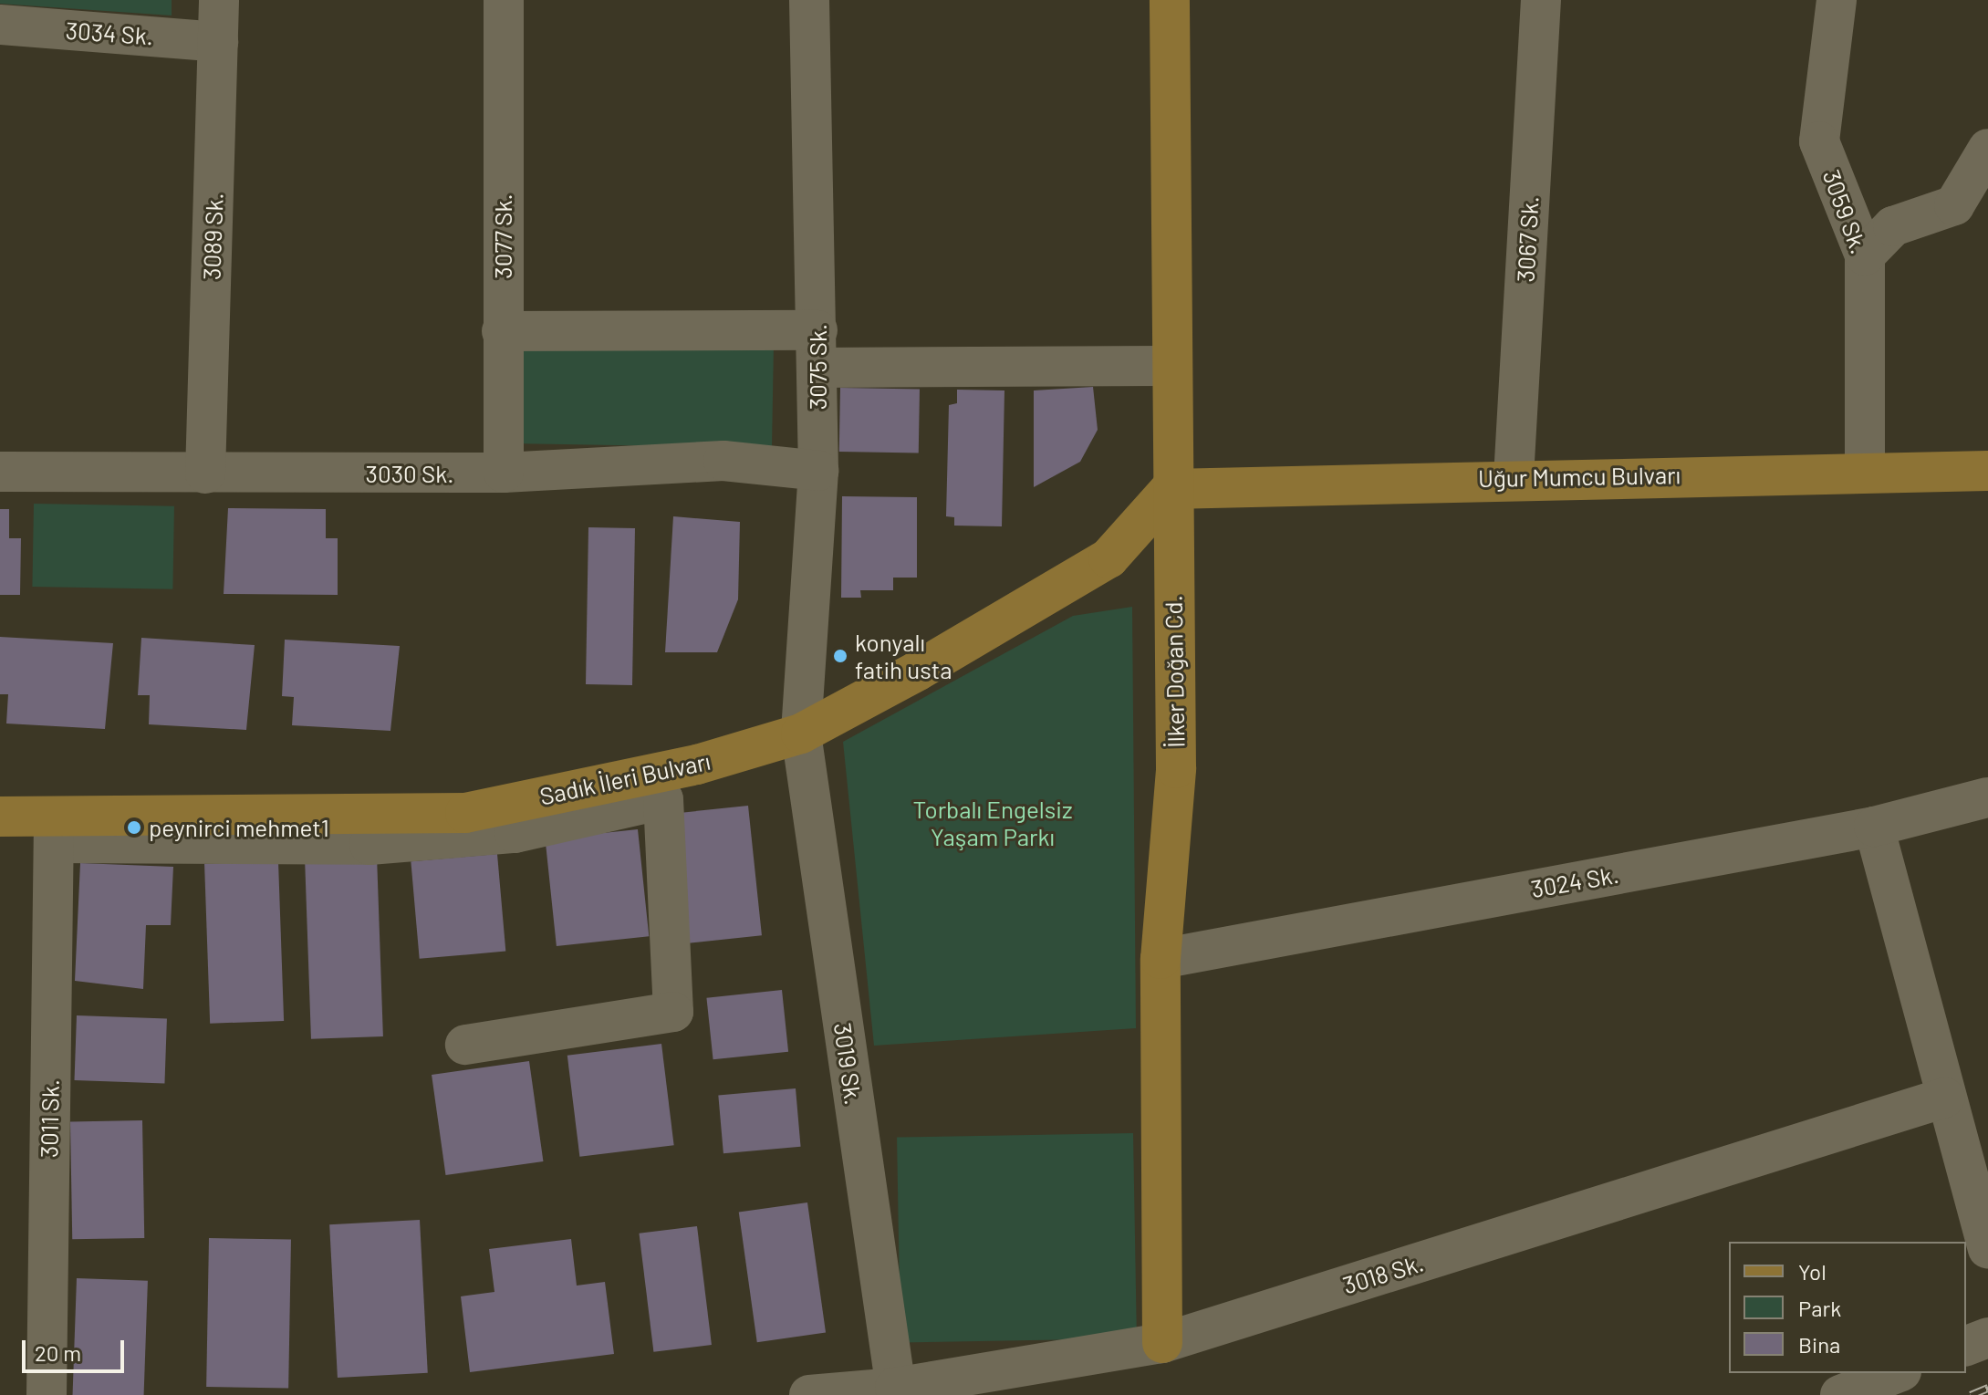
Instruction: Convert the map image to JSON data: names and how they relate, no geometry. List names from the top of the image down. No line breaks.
{"streets":{"main road":["Uğur Mumcu Bulvarı","İlker Doğan Cd.","Sadık İleri Bulvarı"],"street":["3034 Sk.","3059 Sk.","3089 Sk.","3077 Sk.","3067 Sk.","3075 Sk.","3030 Sk.","3024 Sk.","3019 Sk.","3011 Sk.","3018 Sk."]},"crossings":[["3034 Sk.","3089 Sk."],["3059 Sk.","Uğur Mumcu Bulvarı"],["3089 Sk.","3030 Sk."],["3077 Sk.","3030 Sk."],["3067 Sk.","Uğur Mumcu Bulvarı"],["3075 Sk.","3030 Sk."],["3075 Sk.","Sadık İleri Bulvarı"],["3075 Sk.","3019 Sk."],["Uğur Mumcu Bulvarı","İlker Doğan Cd."],["Uğur Mumcu Bulvarı","Sadık İleri Bulvarı"],["İlker Doğan Cd.","Sadık İleri Bulvarı"],["İlker Doğan Cd.","3024 Sk."],["İlker Doğan Cd.","3018 Sk."],["Sadık İleri Bulvarı","3019 Sk."],["Sadık İleri Bulvarı","3011 Sk."],["3019 Sk.","3018 Sk."]],"parks":["Torbalı Engelsiz Yaşam Parkı"],"places":["konyalı fatih usta","peynirci mehmet1"],"legend":["Yol","Park","Bina"],"scale_bar":"20 m"}
